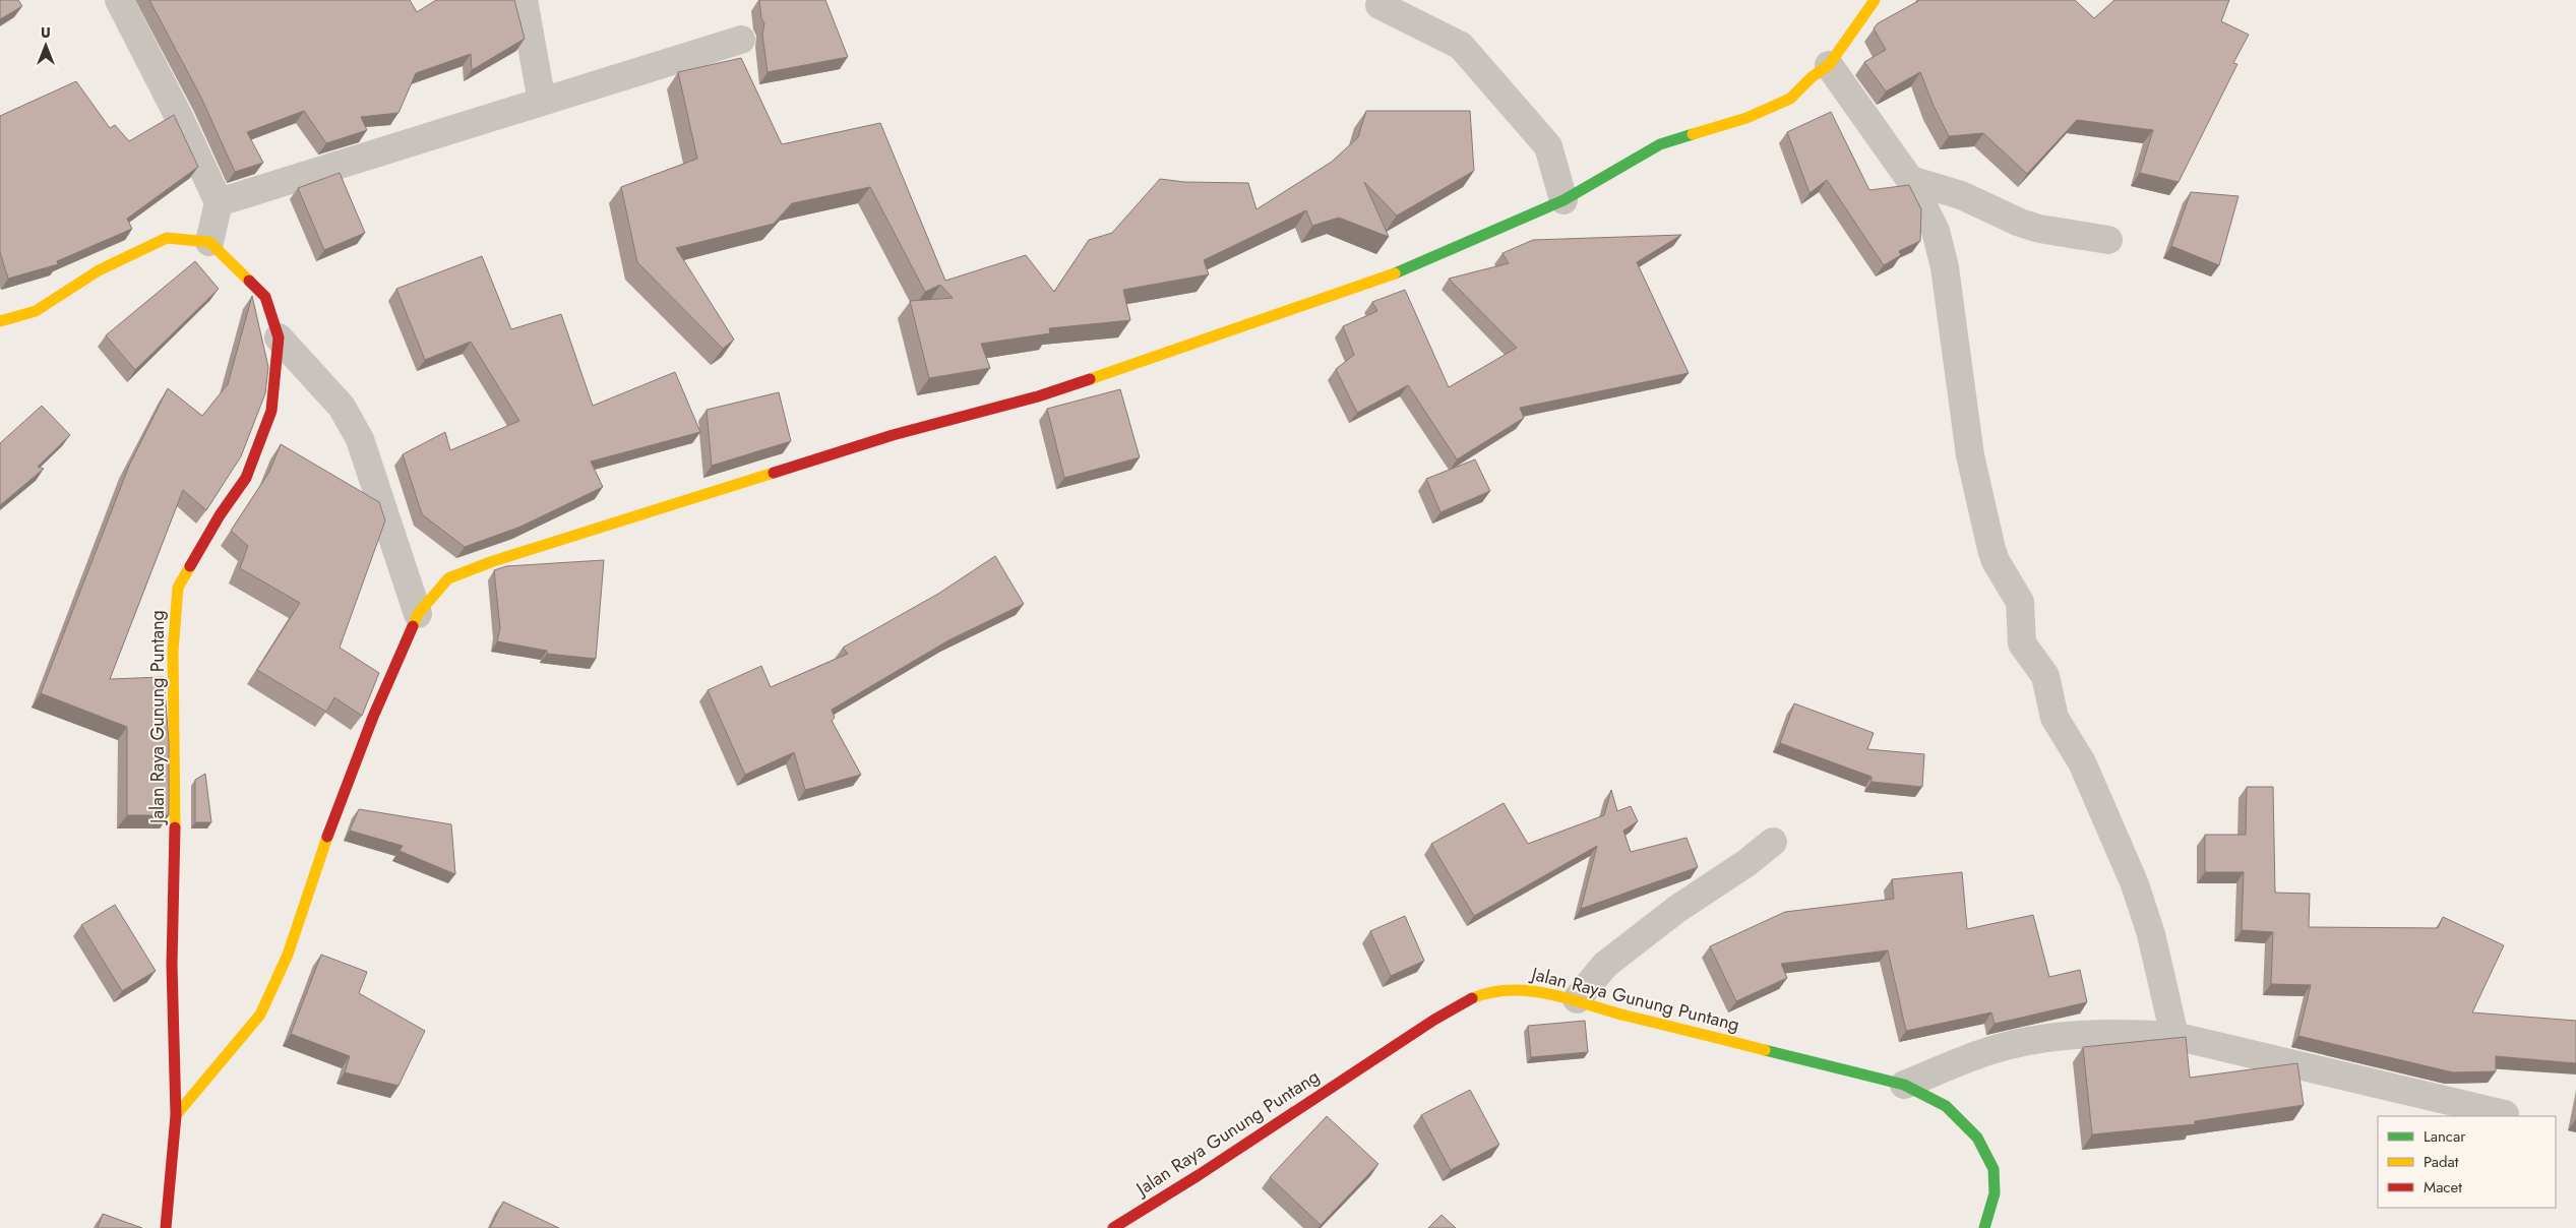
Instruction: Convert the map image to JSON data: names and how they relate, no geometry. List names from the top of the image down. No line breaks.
{"streets":{"street":["Jalan Raya Gunung Puntang"]},"legend":["Lancar","Padat","Macet"],"north":"top"}
